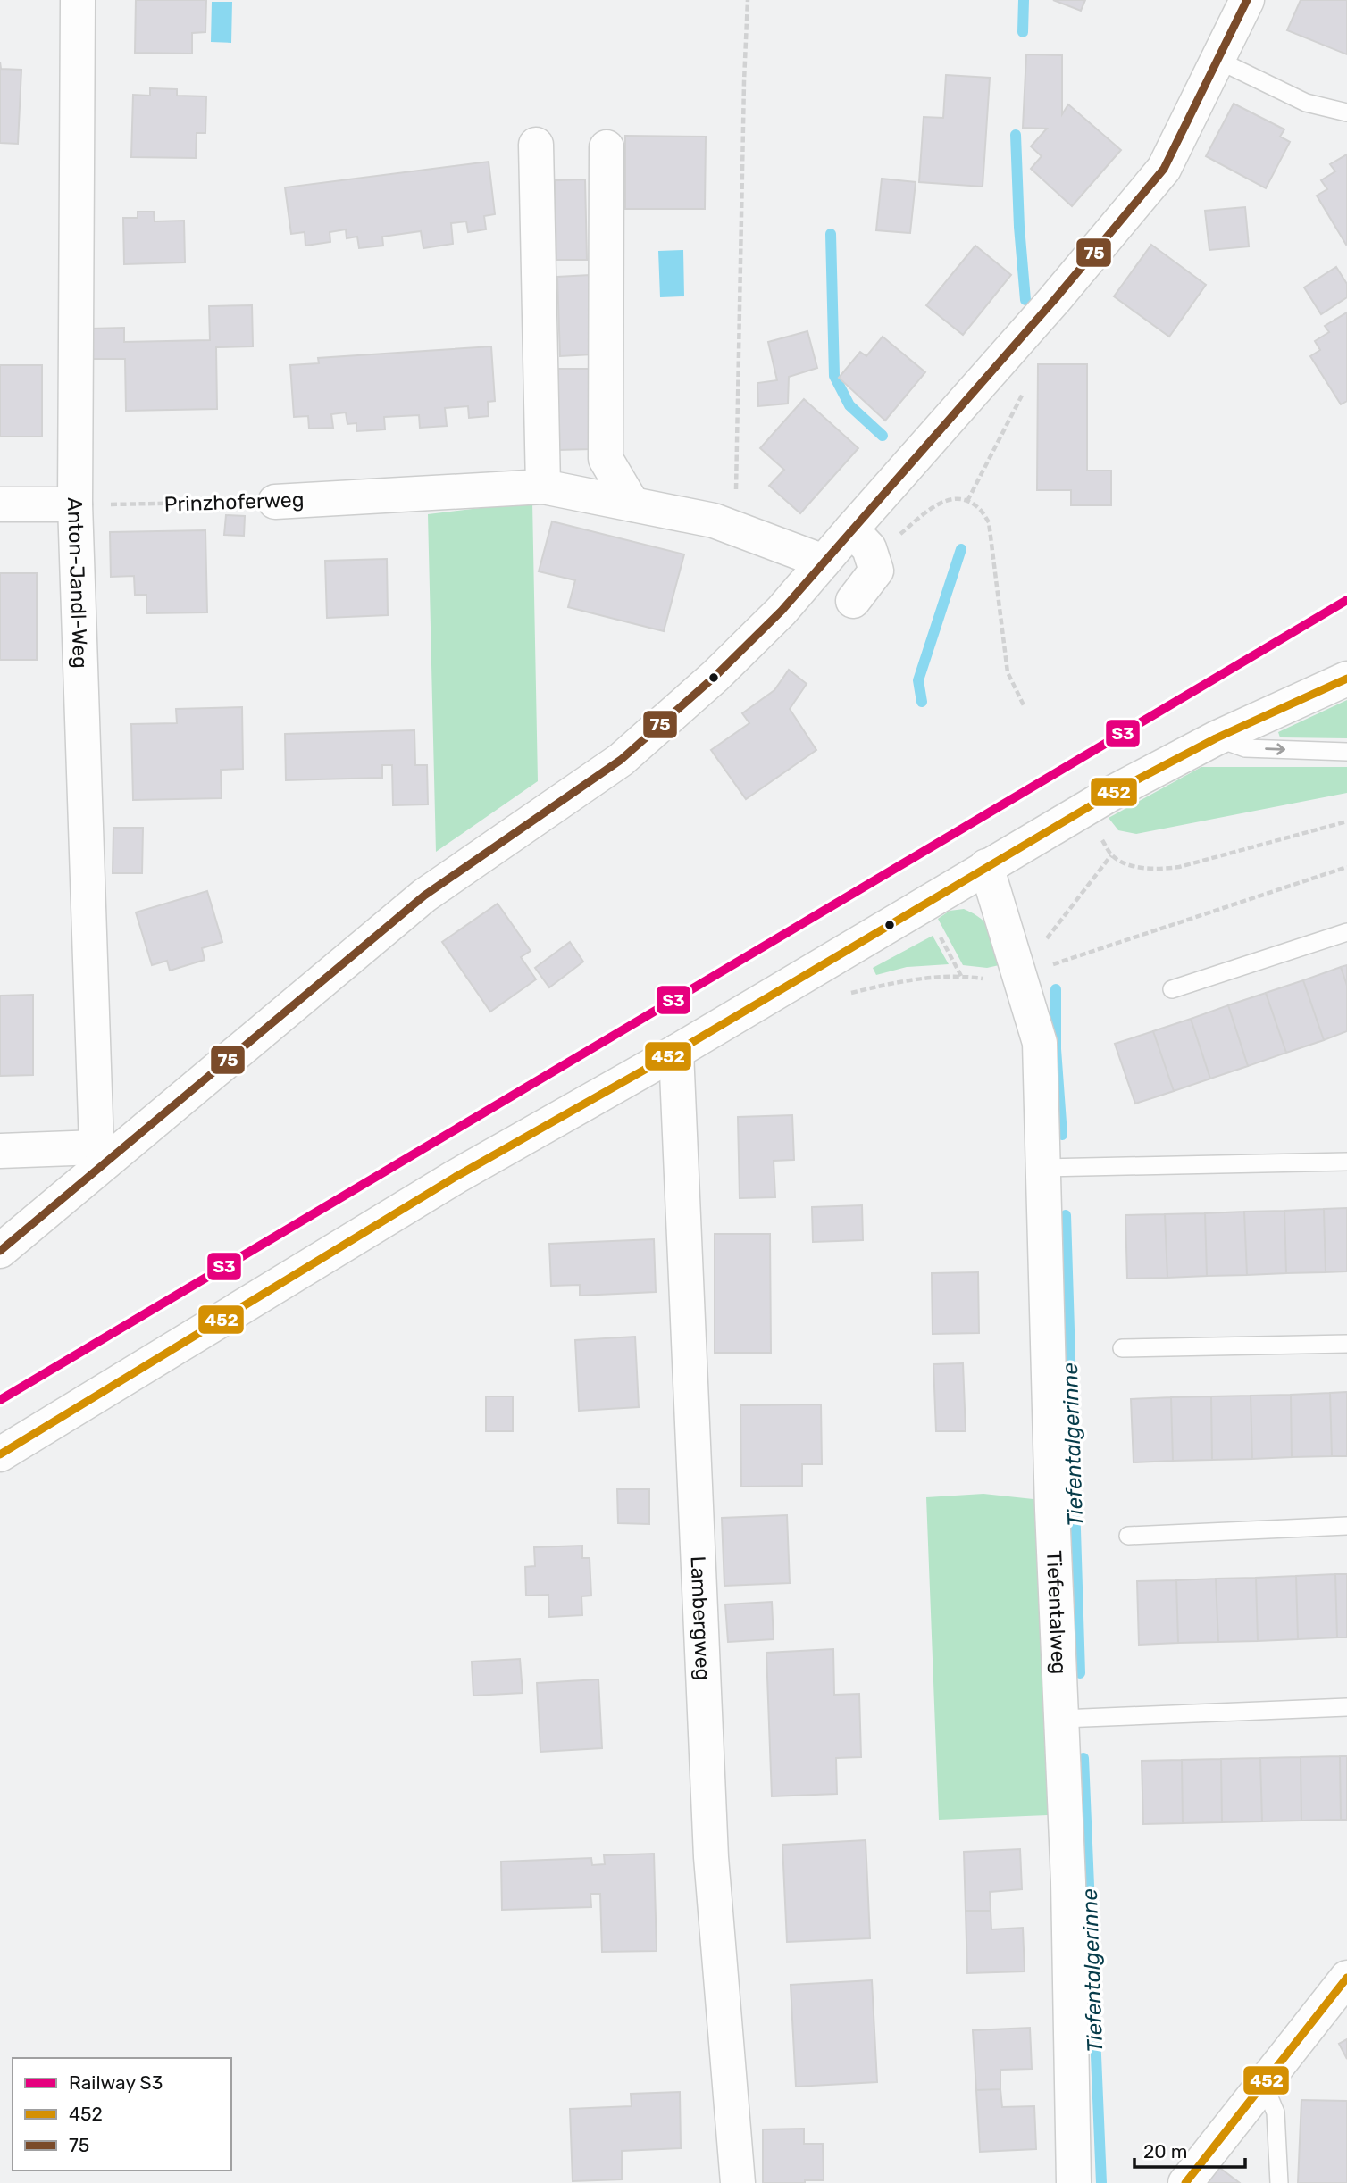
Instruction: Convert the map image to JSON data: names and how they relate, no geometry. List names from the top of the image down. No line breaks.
{"streets":{"street":["Prinzhoferweg","Anton-Jandl-Weg","Tiefentalweg","Lambergweg"]},"crossings":[["Prinzhoferweg","Anton-Jandl-Weg"]],"water":["Tiefentalgerinne"],"lines":["transit line 75","rail line S3","transit line 452"],"legend":["Railway S3","452","75"],"scale_bar":"20 m"}
